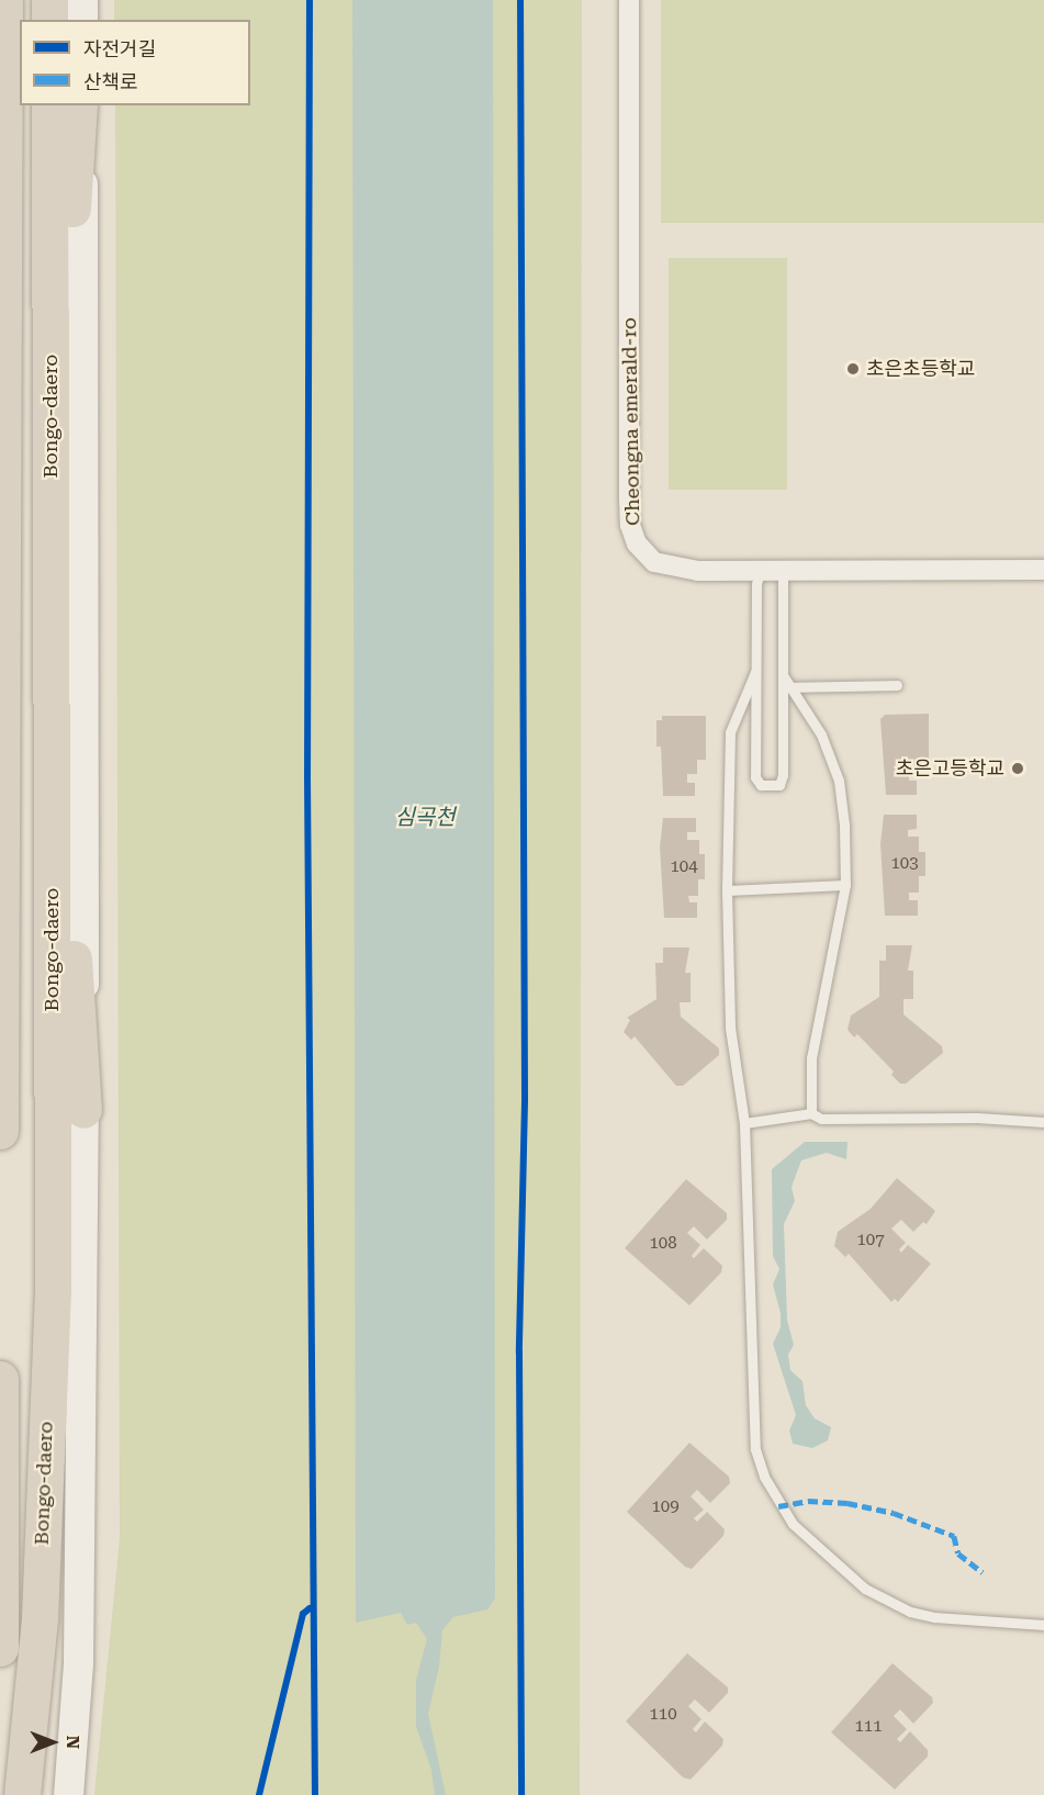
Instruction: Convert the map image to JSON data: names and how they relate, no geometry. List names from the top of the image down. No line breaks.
{"streets":{"highway":["Bongo-daero"],"street":["Cheongna emerald-ro"]},"water":["심곡천"],"places":["초은초등학교","초은고등학교"],"house_numbers":["103","104","107","108","109","110","111"],"legend":["자전거길","산책로"],"north":"right"}
